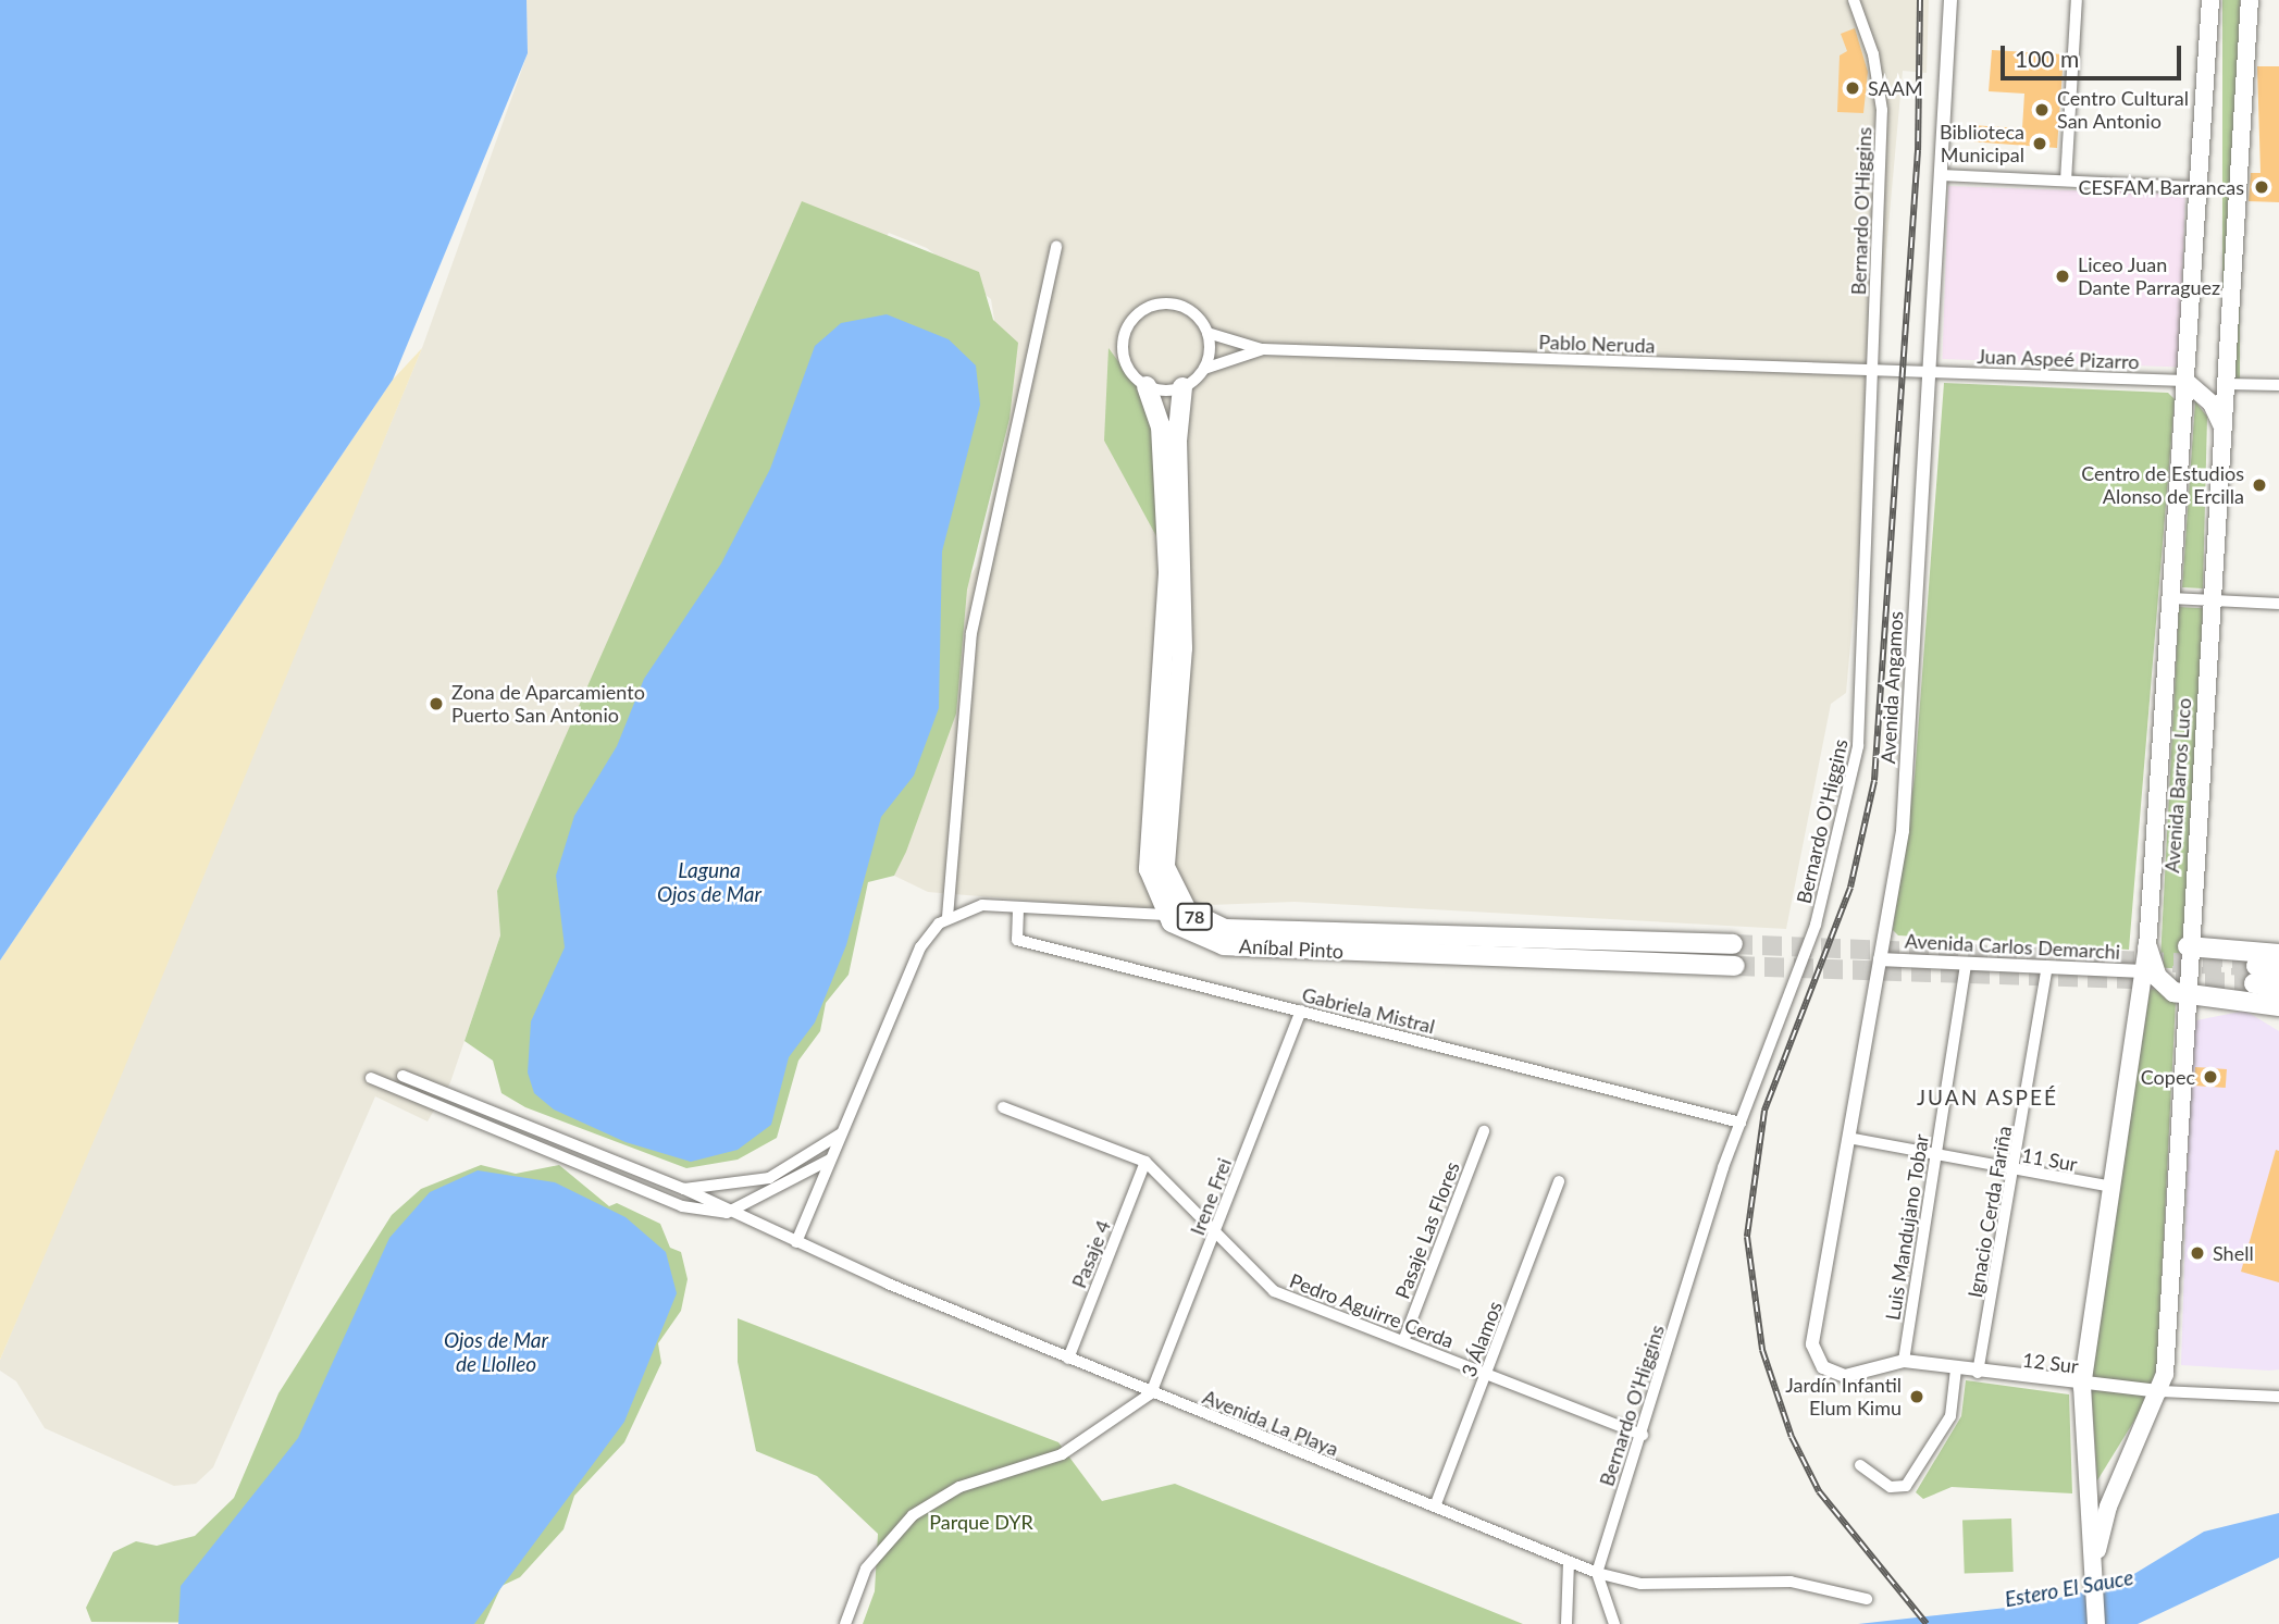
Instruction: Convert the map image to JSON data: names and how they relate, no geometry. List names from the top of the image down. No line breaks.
{"streets":{"highway":["78","Aníbal Pinto"],"main road":["Avenida Barros Luco"],"street":["Bernardo O'Higgins","Pablo Neruda","Juan Aspeé Pizarro","Avenida Angamos","Avenida Carlos Demarchi","Gabriela Mistral","11 Sur","Irene Frei","Ignacio Cerda Fariña","Luis Mandujano Tobar","Pasaje Las Flores","Pasaje 4","Pedro Aguirre Cerda","3 Álamos","12 Sur","Avenida La Playa"]},"crossings":[["Bernardo O'Higgins","Pablo Neruda"],["Bernardo O'Higgins","Gabriela Mistral"],["Bernardo O'Higgins","Pedro Aguirre Cerda"],["Bernardo O'Higgins","Avenida La Playa"],["Pablo Neruda","Juan Aspeé Pizarro"],["Pablo Neruda","Avenida Angamos"],["Pablo Neruda","78"],["Juan Aspeé Pizarro","Avenida Angamos"],["Juan Aspeé Pizarro","Avenida Barros Luco"],["Avenida Angamos","Avenida Carlos Demarchi"],["Avenida Angamos","11 Sur"],["Avenida Angamos","12 Sur"],["Avenida Barros Luco","Avenida Carlos Demarchi"],["Avenida Barros Luco","11 Sur"],["Avenida Barros Luco","12 Sur"],["78","Aníbal Pinto"],["Avenida Carlos Demarchi","Ignacio Cerda Fariña"],["Avenida Carlos Demarchi","Luis Mandujano Tobar"],["Gabriela Mistral","Irene Frei"],["11 Sur","Ignacio Cerda Fariña"],["11 Sur","Luis Mandujano Tobar"],["Irene Frei","Pedro Aguirre Cerda"],["Irene Frei","Avenida La Playa"],["Ignacio Cerda Fariña","12 Sur"],["Luis Mandujano Tobar","12 Sur"],["Pasaje Las Flores","Pedro Aguirre Cerda"],["Pasaje 4","Pedro Aguirre Cerda"],["Pasaje 4","Avenida La Playa"],["Pedro Aguirre Cerda","3 Álamos"],["3 Álamos","Avenida La Playa"]],"districts":["JUAN ASPEÉ"],"water":["Laguna Ojos de Mar","Ojos de Mar de Llolleo","Estero El Sauce"],"parks":["Parque DYR"],"places":["SAAM","Centro Cultural San Antonio","Biblioteca Municipal","CESFAM Barrancas","Liceo Juan Dante Parraguez","Centro de Estudios Alonso de Ercilla","Zona de Aparcamiento Puerto San Antonio","Copec","Shell","Jardín Infantil Elum Kimu"],"scale_bar":"100 m"}
